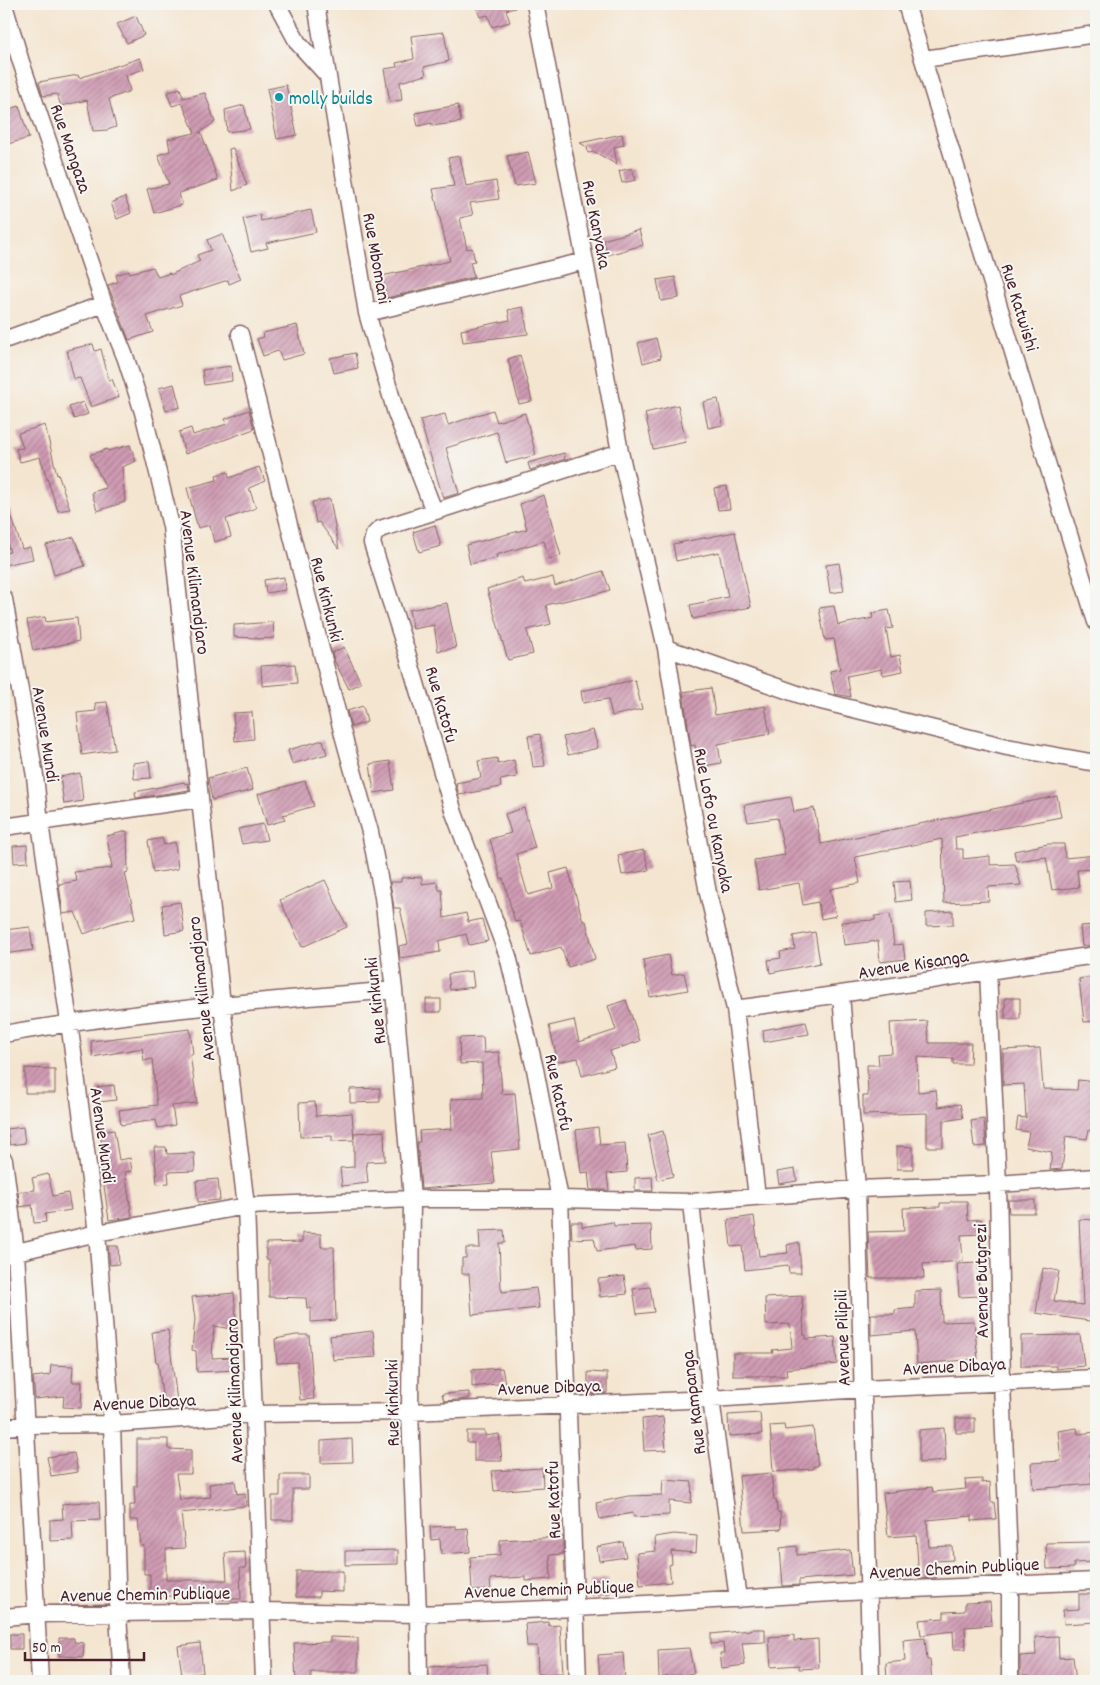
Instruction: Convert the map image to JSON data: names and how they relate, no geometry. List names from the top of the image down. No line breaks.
{"streets":{"street":["Rue Mangaza","Rue Kanyaka","Rue Mbomani","Rue Katwishi","Avenue Kilimandjaro","Rue Kinkunki","Rue Katofu","Avenue Mundi","Rue Lofo ou Kanyaka","Avenue Kisanga","Avenue Butgrezi","Avenue Pilipili","Avenue Dibaya","Rue Kampanga","Avenue Chemin Publique"]},"crossings":[["Rue Mangaza","Avenue Kilimandjaro"],["Rue Kanyaka","Rue Lofo ou Kanyaka"],["Rue Mbomani","Rue Katofu"],["Avenue Kilimandjaro","Avenue Dibaya"],["Avenue Kilimandjaro","Avenue Chemin Publique"],["Rue Kinkunki","Avenue Dibaya"],["Rue Kinkunki","Avenue Chemin Publique"],["Rue Katofu","Avenue Dibaya"],["Rue Katofu","Avenue Chemin Publique"],["Avenue Mundi","Avenue Dibaya"],["Avenue Mundi","Avenue Chemin Publique"],["Rue Lofo ou Kanyaka","Avenue Kisanga"],["Avenue Kisanga","Avenue Butgrezi"],["Avenue Kisanga","Avenue Pilipili"],["Avenue Butgrezi","Avenue Dibaya"],["Avenue Butgrezi","Avenue Chemin Publique"],["Avenue Pilipili","Avenue Dibaya"],["Avenue Pilipili","Avenue Chemin Publique"],["Avenue Dibaya","Rue Kampanga"],["Rue Kampanga","Avenue Chemin Publique"]],"places":["molly builds"],"scale_bar":"50 m"}
